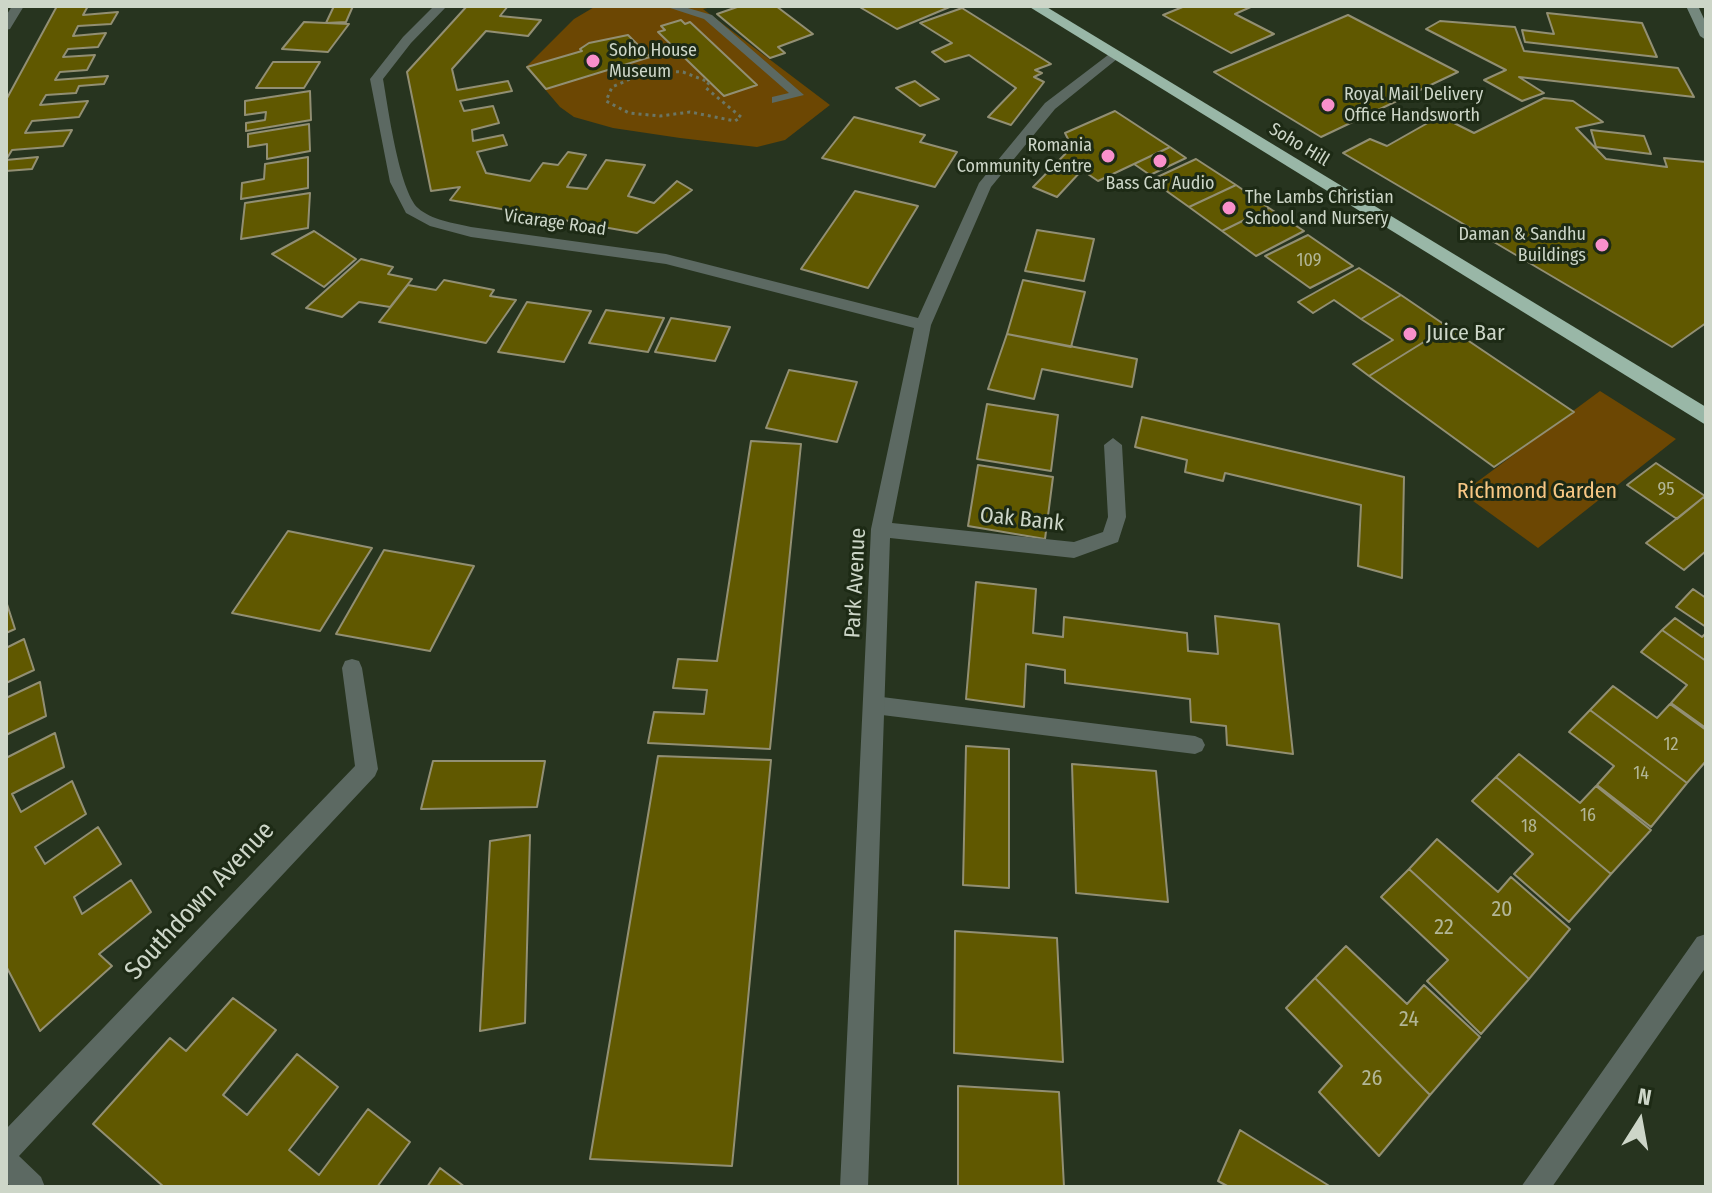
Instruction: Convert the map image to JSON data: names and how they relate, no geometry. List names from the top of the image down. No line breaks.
{"streets":{"highway":["Soho Hill"],"street":["Vicarage Road","Oak Bank","Park Avenue","Southdown Avenue"]},"crossings":[["Soho Hill","Park Avenue"],["Vicarage Road","Park Avenue"],["Oak Bank","Park Avenue"]],"parks":["Richmond Garden"],"places":["Soho House Museum","Royal Mail Delivery Office Handsworth","Romania Community Centre","Bass Car Audio","The Lambs Christian School and Nursery","Daman & Sandhu Buildings","Juice Bar"],"house_numbers":["109","95","12","14","16","18","20","22","24","26"],"north":"top"}
